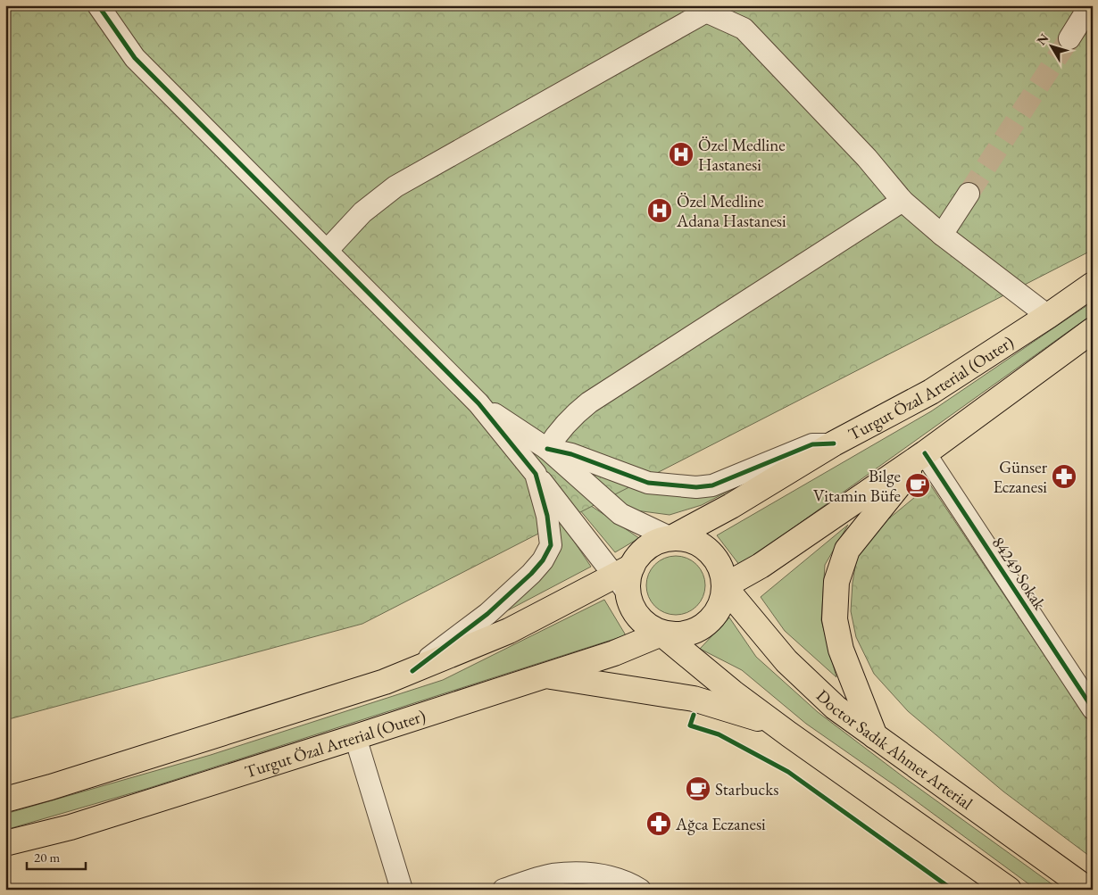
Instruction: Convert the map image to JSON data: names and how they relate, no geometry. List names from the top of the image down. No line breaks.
{"streets":{"main road":["Turgut Özal Arterial (Outer)","Doctor Sadık Ahmet Arterial"],"street":["84249 Sokak"]},"crossings":[["Turgut Özal Arterial (Outer)","Doctor Sadık Ahmet Arterial"]],"places":{"hospital":["Özel Medline Hastanesi","Özel Medline Adana Hastanesi"],"pharmacy":["Günser Eczanesi","Ağca Eczanesi"],"cafe":["Bilge Vitamin Büfe","Starbucks"]},"scale_bar":"20 m","north":"top left"}
